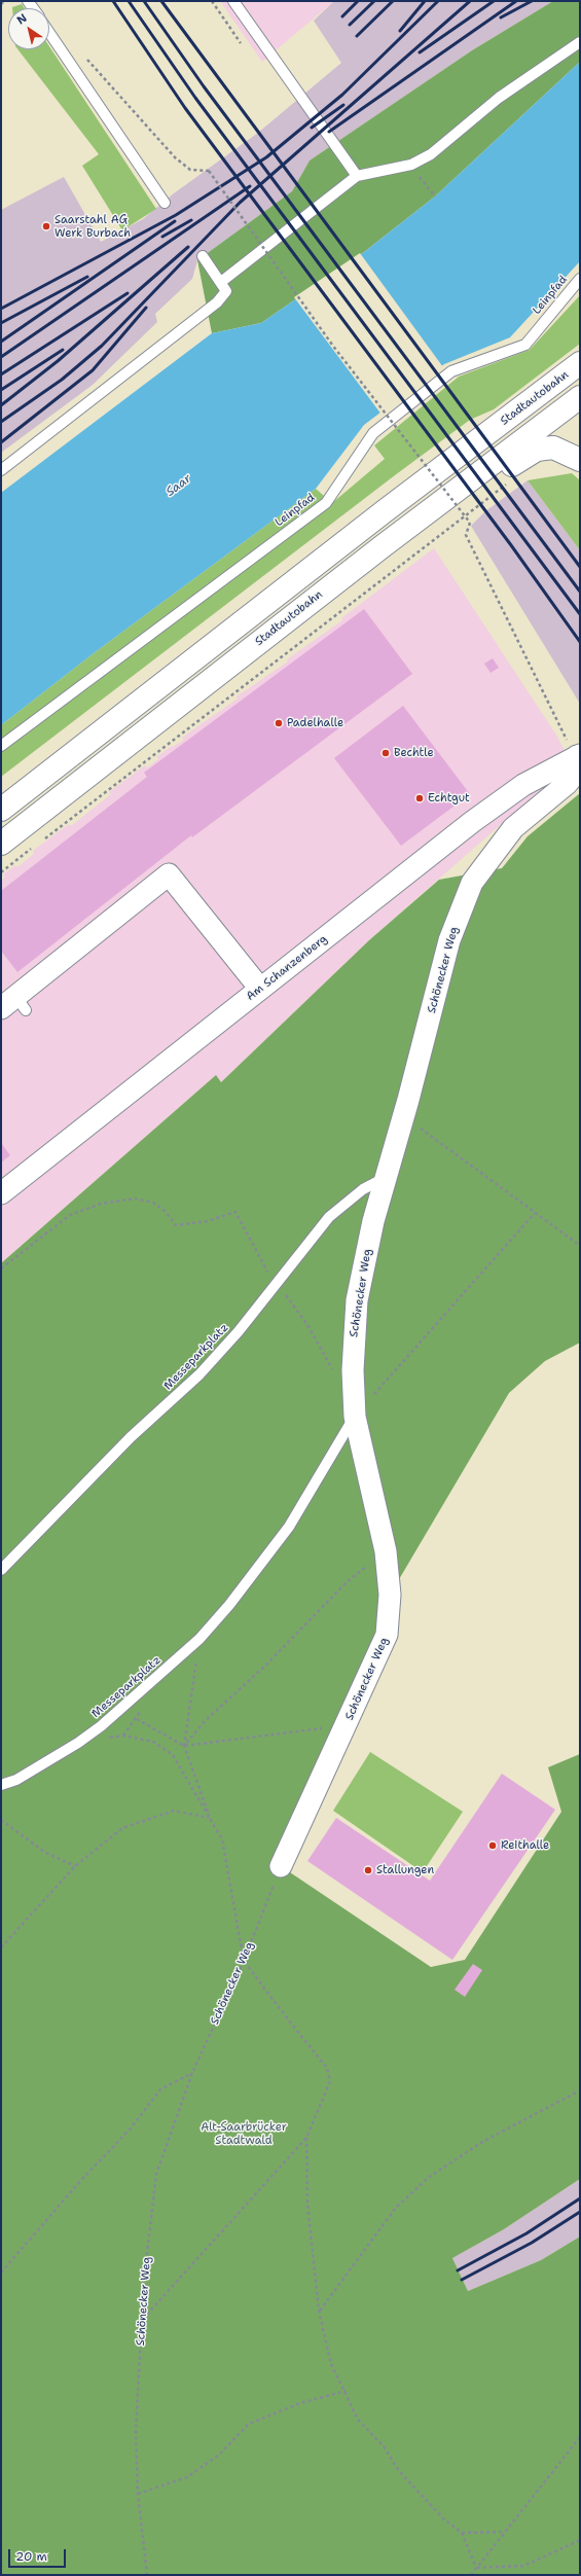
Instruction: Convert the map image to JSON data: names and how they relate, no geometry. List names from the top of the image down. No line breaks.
{"streets":{"highway":["Stadtautobahn"],"street":["Am Schanzenberg","Schönecker Weg"],"lane":["Leinpfad","Messeparkplatz"]},"crossings":[["Am Schanzenberg","Schönecker Weg"],["Schönecker Weg","Messeparkplatz"]],"water":["Saar"],"parks":["Alt-Saarbrücker Stadtwald"],"places":["Saarstahl AG Werk Burbach","Padelhalle","Bechtle","Echtgut","Reithalle","Stallungen"],"scale_bar":"20 m","north":"top left"}
